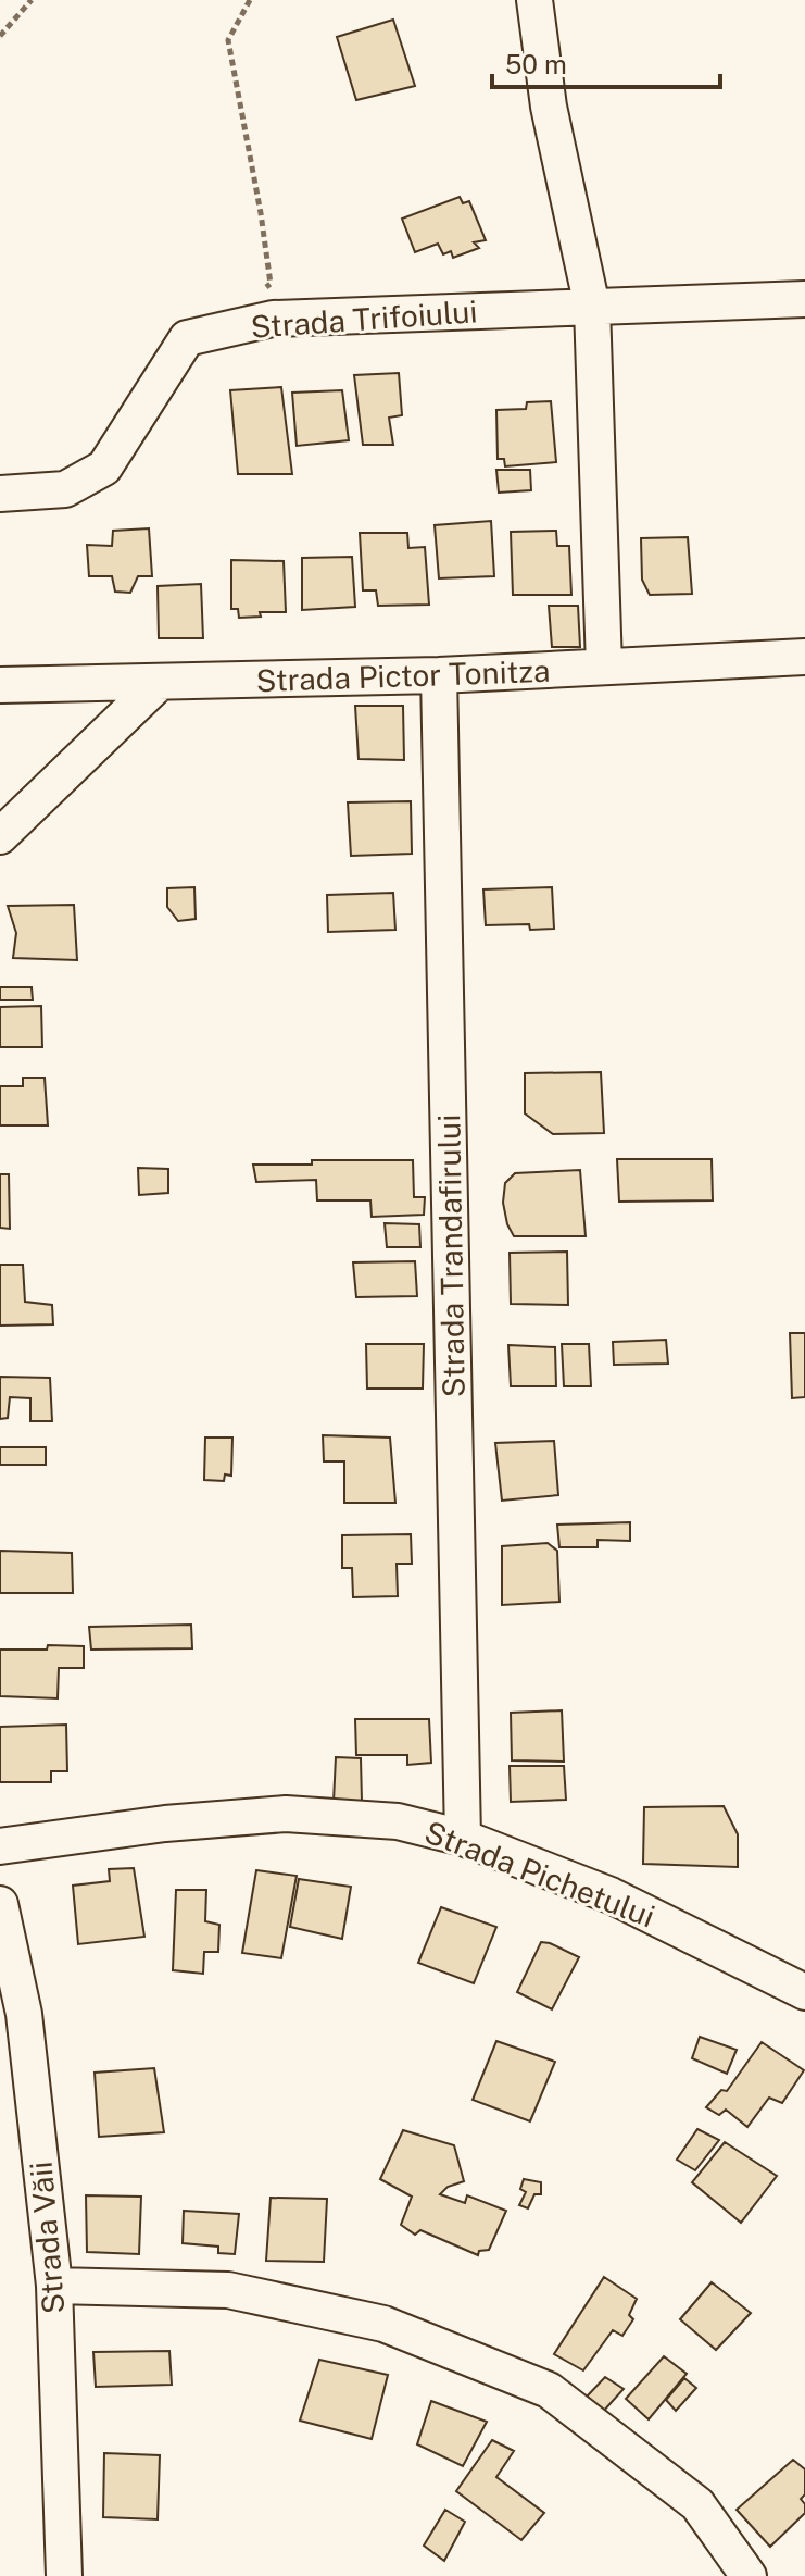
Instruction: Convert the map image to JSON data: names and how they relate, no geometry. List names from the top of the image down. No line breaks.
{"streets":{"street":["Strada Trifoiului","Strada Pictor Tonitza","Strada Trandafirului","Strada Pichetului","Strada Văii"]},"crossings":[["Strada Pictor Tonitza","Strada Trandafirului"],["Strada Trandafirului","Strada Pichetului"]],"scale_bar":"50 m"}
